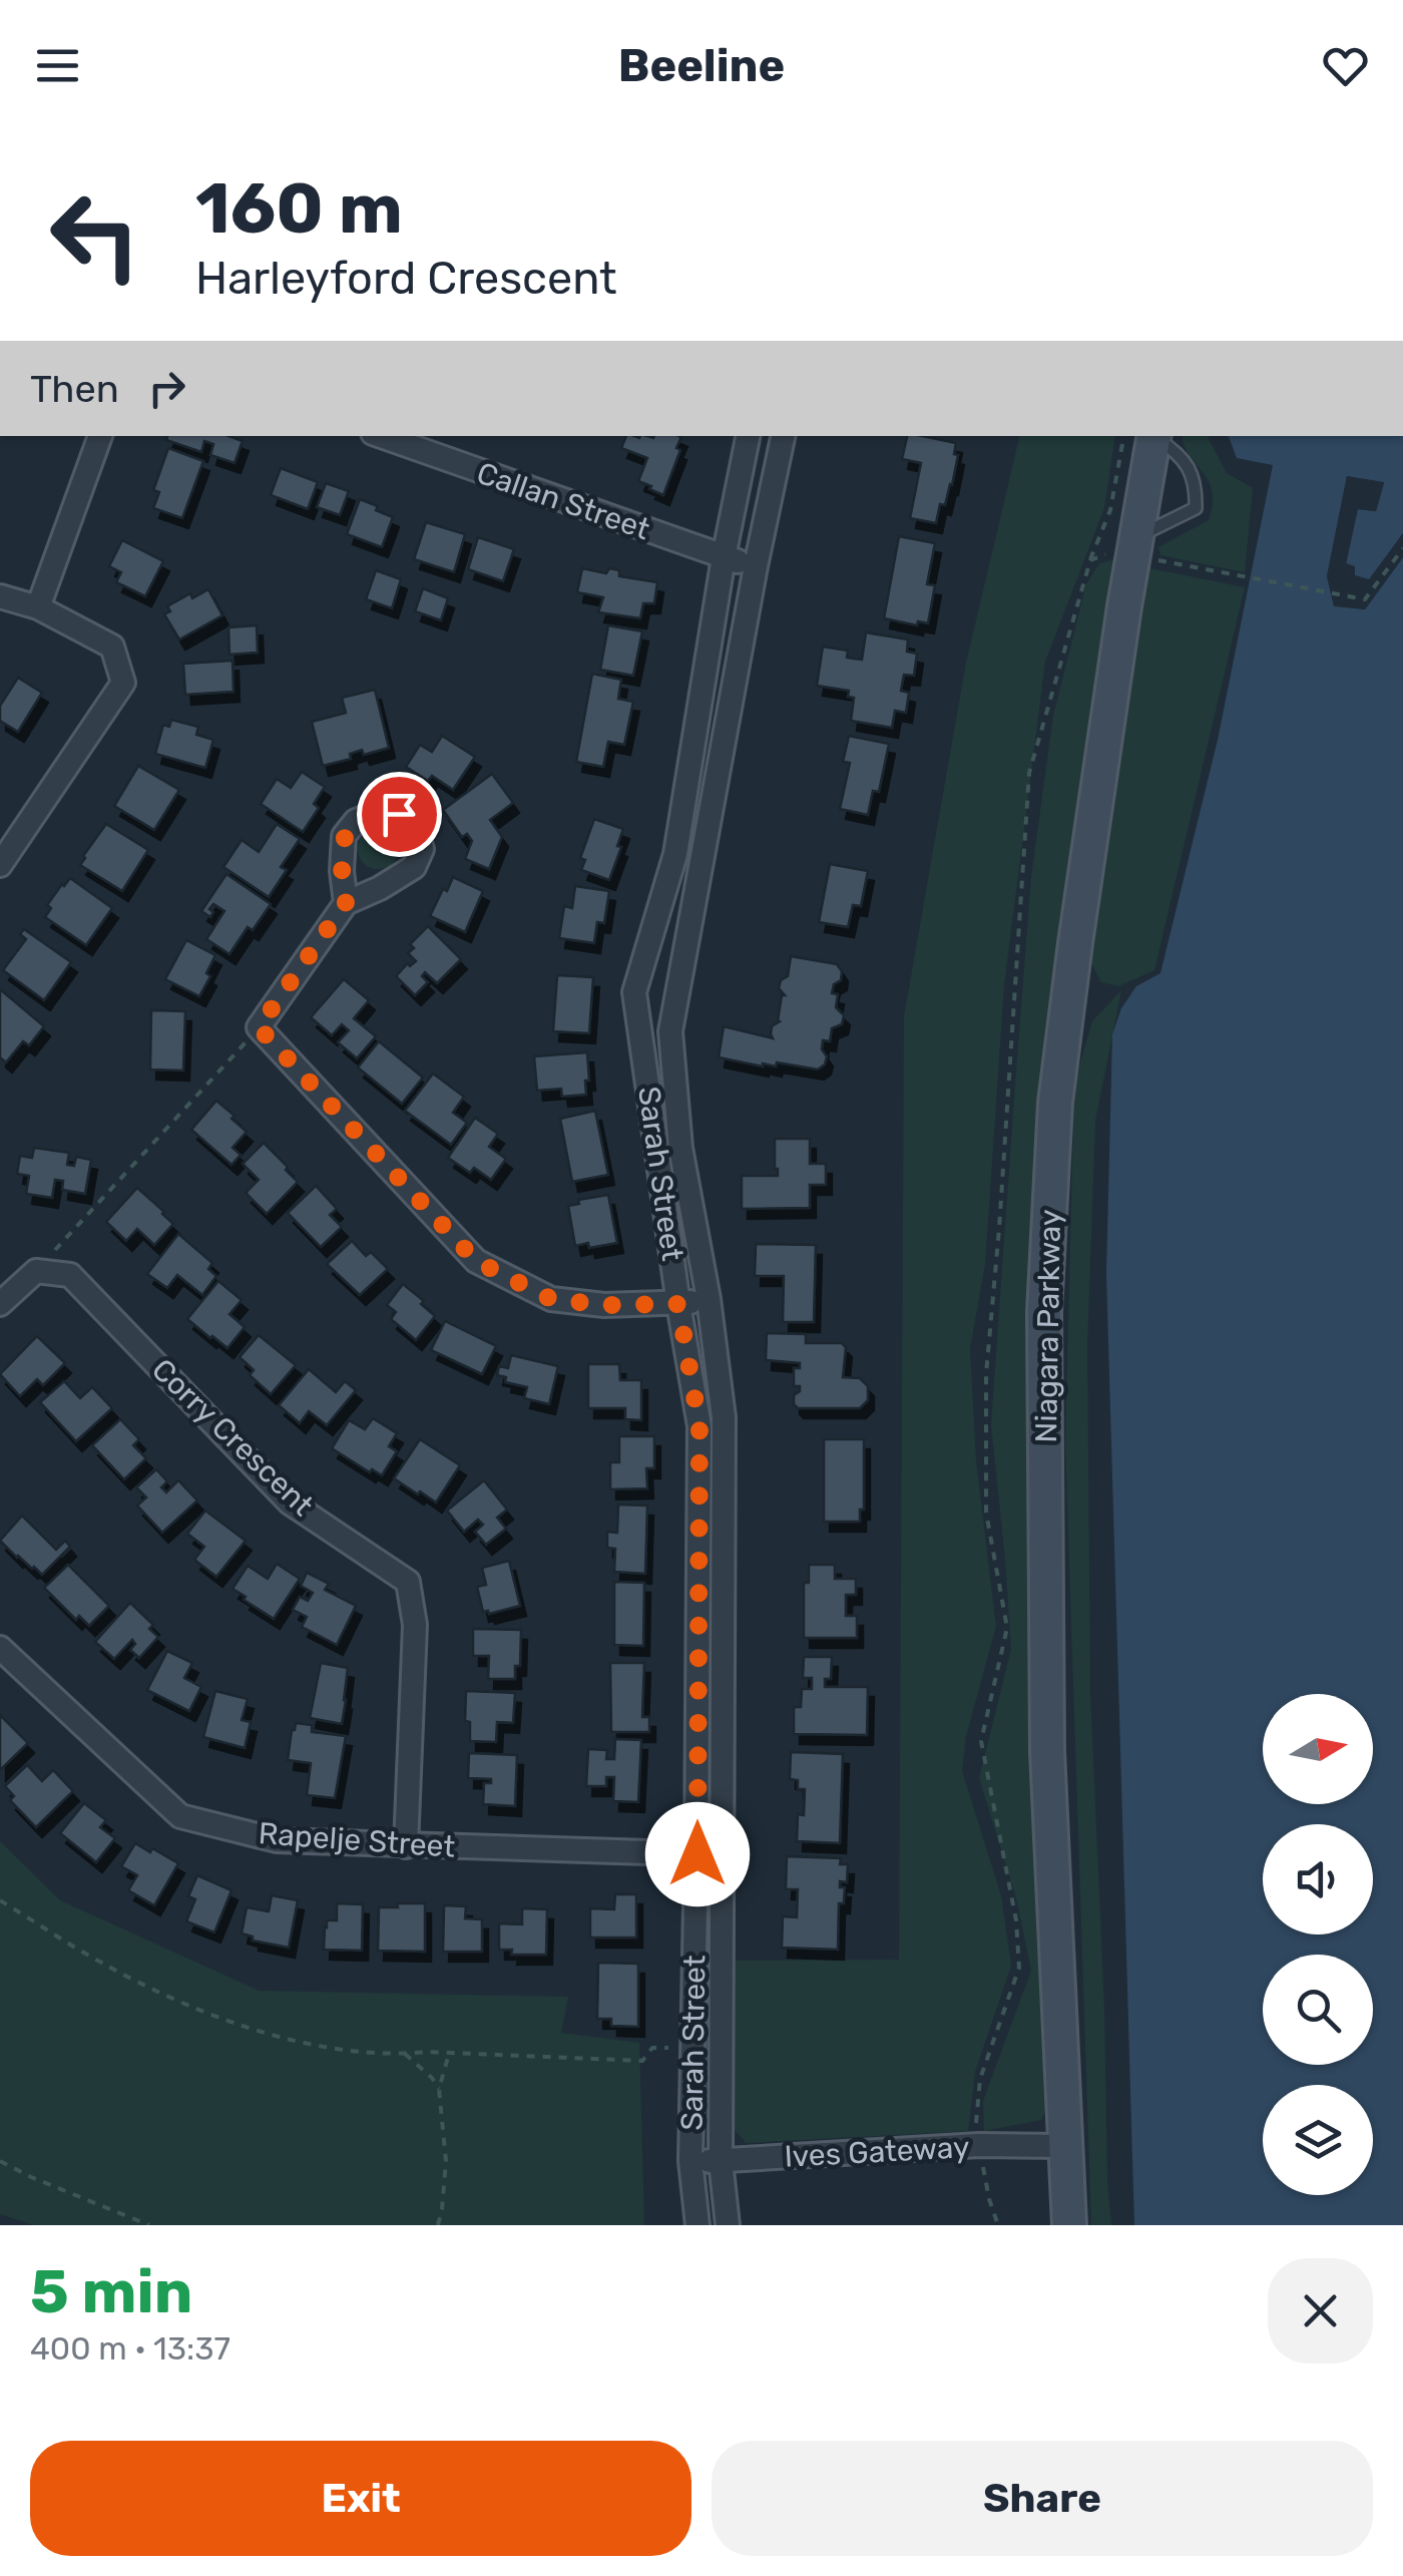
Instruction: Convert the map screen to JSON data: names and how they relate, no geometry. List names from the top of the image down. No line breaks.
{"streets":{"main road":["Niagara Parkway"],"street":["Callan Street","Sarah Street","Corry Crescent","Rapelje Street","Ives Gateway"]},"crossings":[["Callan Street","Sarah Street"],["Sarah Street","Rapelje Street"],["Sarah Street","Ives Gateway"],["Niagara Parkway","Ives Gateway"],["Corry Crescent","Rapelje Street"]],"north":"right","page":{"header":"Beeline","turn":["160 m","Harleyford Crescent"],"then":"Then","heading":["5 min","400 m · 13:37"],"buttons":["Exit","Share"]}}
